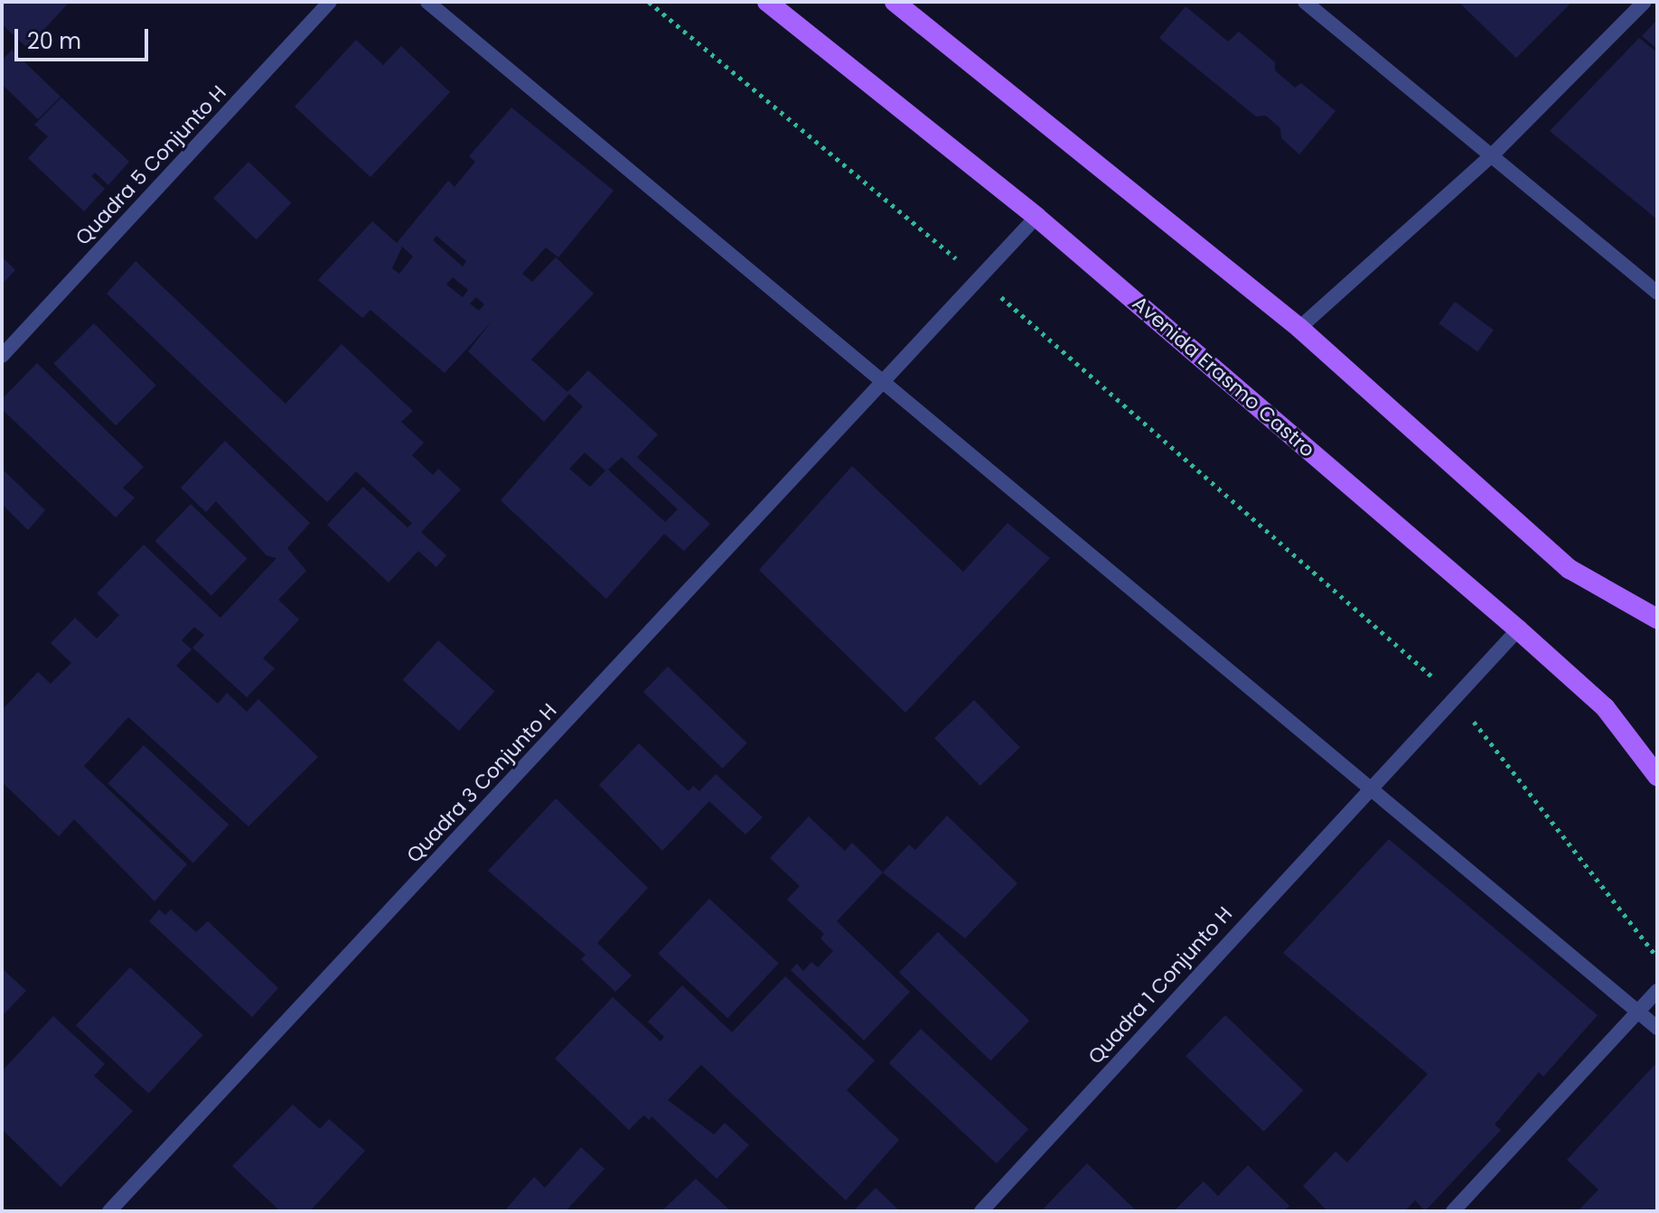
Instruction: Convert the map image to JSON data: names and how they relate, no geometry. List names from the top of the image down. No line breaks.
{"streets":{"main road":["Avenida Erasmo Castro"],"street":["Quadra 5 Conjunto H","Quadra 3 Conjunto H","Quadra 1 Conjunto H"]},"crossings":[["Avenida Erasmo Castro","Quadra 3 Conjunto H"],["Avenida Erasmo Castro","Quadra 1 Conjunto H"]],"scale_bar":"20 m"}
